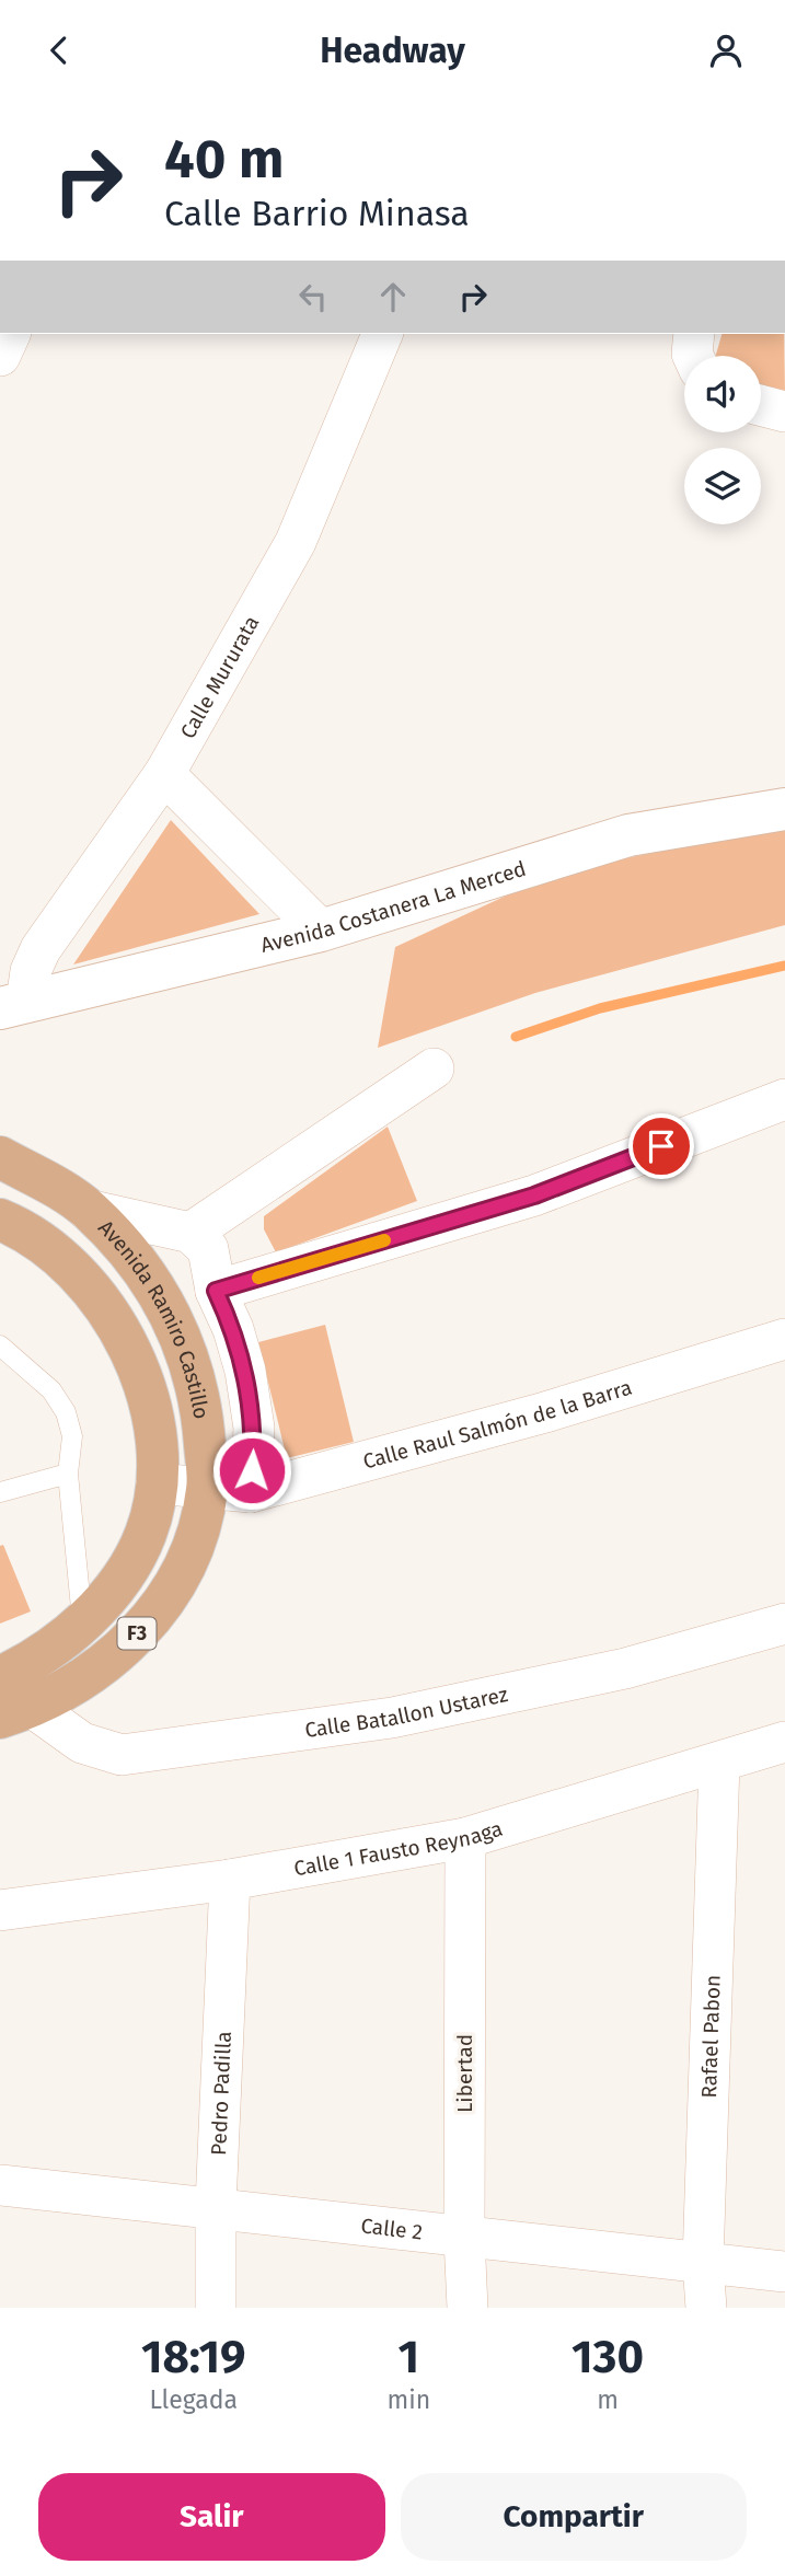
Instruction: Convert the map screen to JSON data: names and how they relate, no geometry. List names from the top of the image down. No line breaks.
{"streets":{"main road":["Avenida Costanera La Merced","Avenida Ramiro Castillo","F3"],"street":["Calle Mururata","Calle Raul Salmón de la Barra","Calle Batallon Ustarez","Calle 1 Fausto Reynaga","Rafael Pabon","Libertad","Pedro Padilla","Calle 2"]},"crossings":[["Calle Mururata","Avenida Costanera La Merced"],["Avenida Ramiro Castillo","Calle Raul Salmón de la Barra"],["Avenida Ramiro Castillo","Calle Batallon Ustarez"],["Calle 1 Fausto Reynaga","Rafael Pabon"],["Calle 1 Fausto Reynaga","Libertad"],["Calle 1 Fausto Reynaga","Pedro Padilla"],["Rafael Pabon","Calle 2"],["Libertad","Calle 2"],["Pedro Padilla","Calle 2"]],"page":{"header":"Headway","turn":["40 m","Calle Barrio Minasa"],"eta":["18:19","Llegada","1","min","130","m"],"buttons":["Salir","Compartir"]}}
